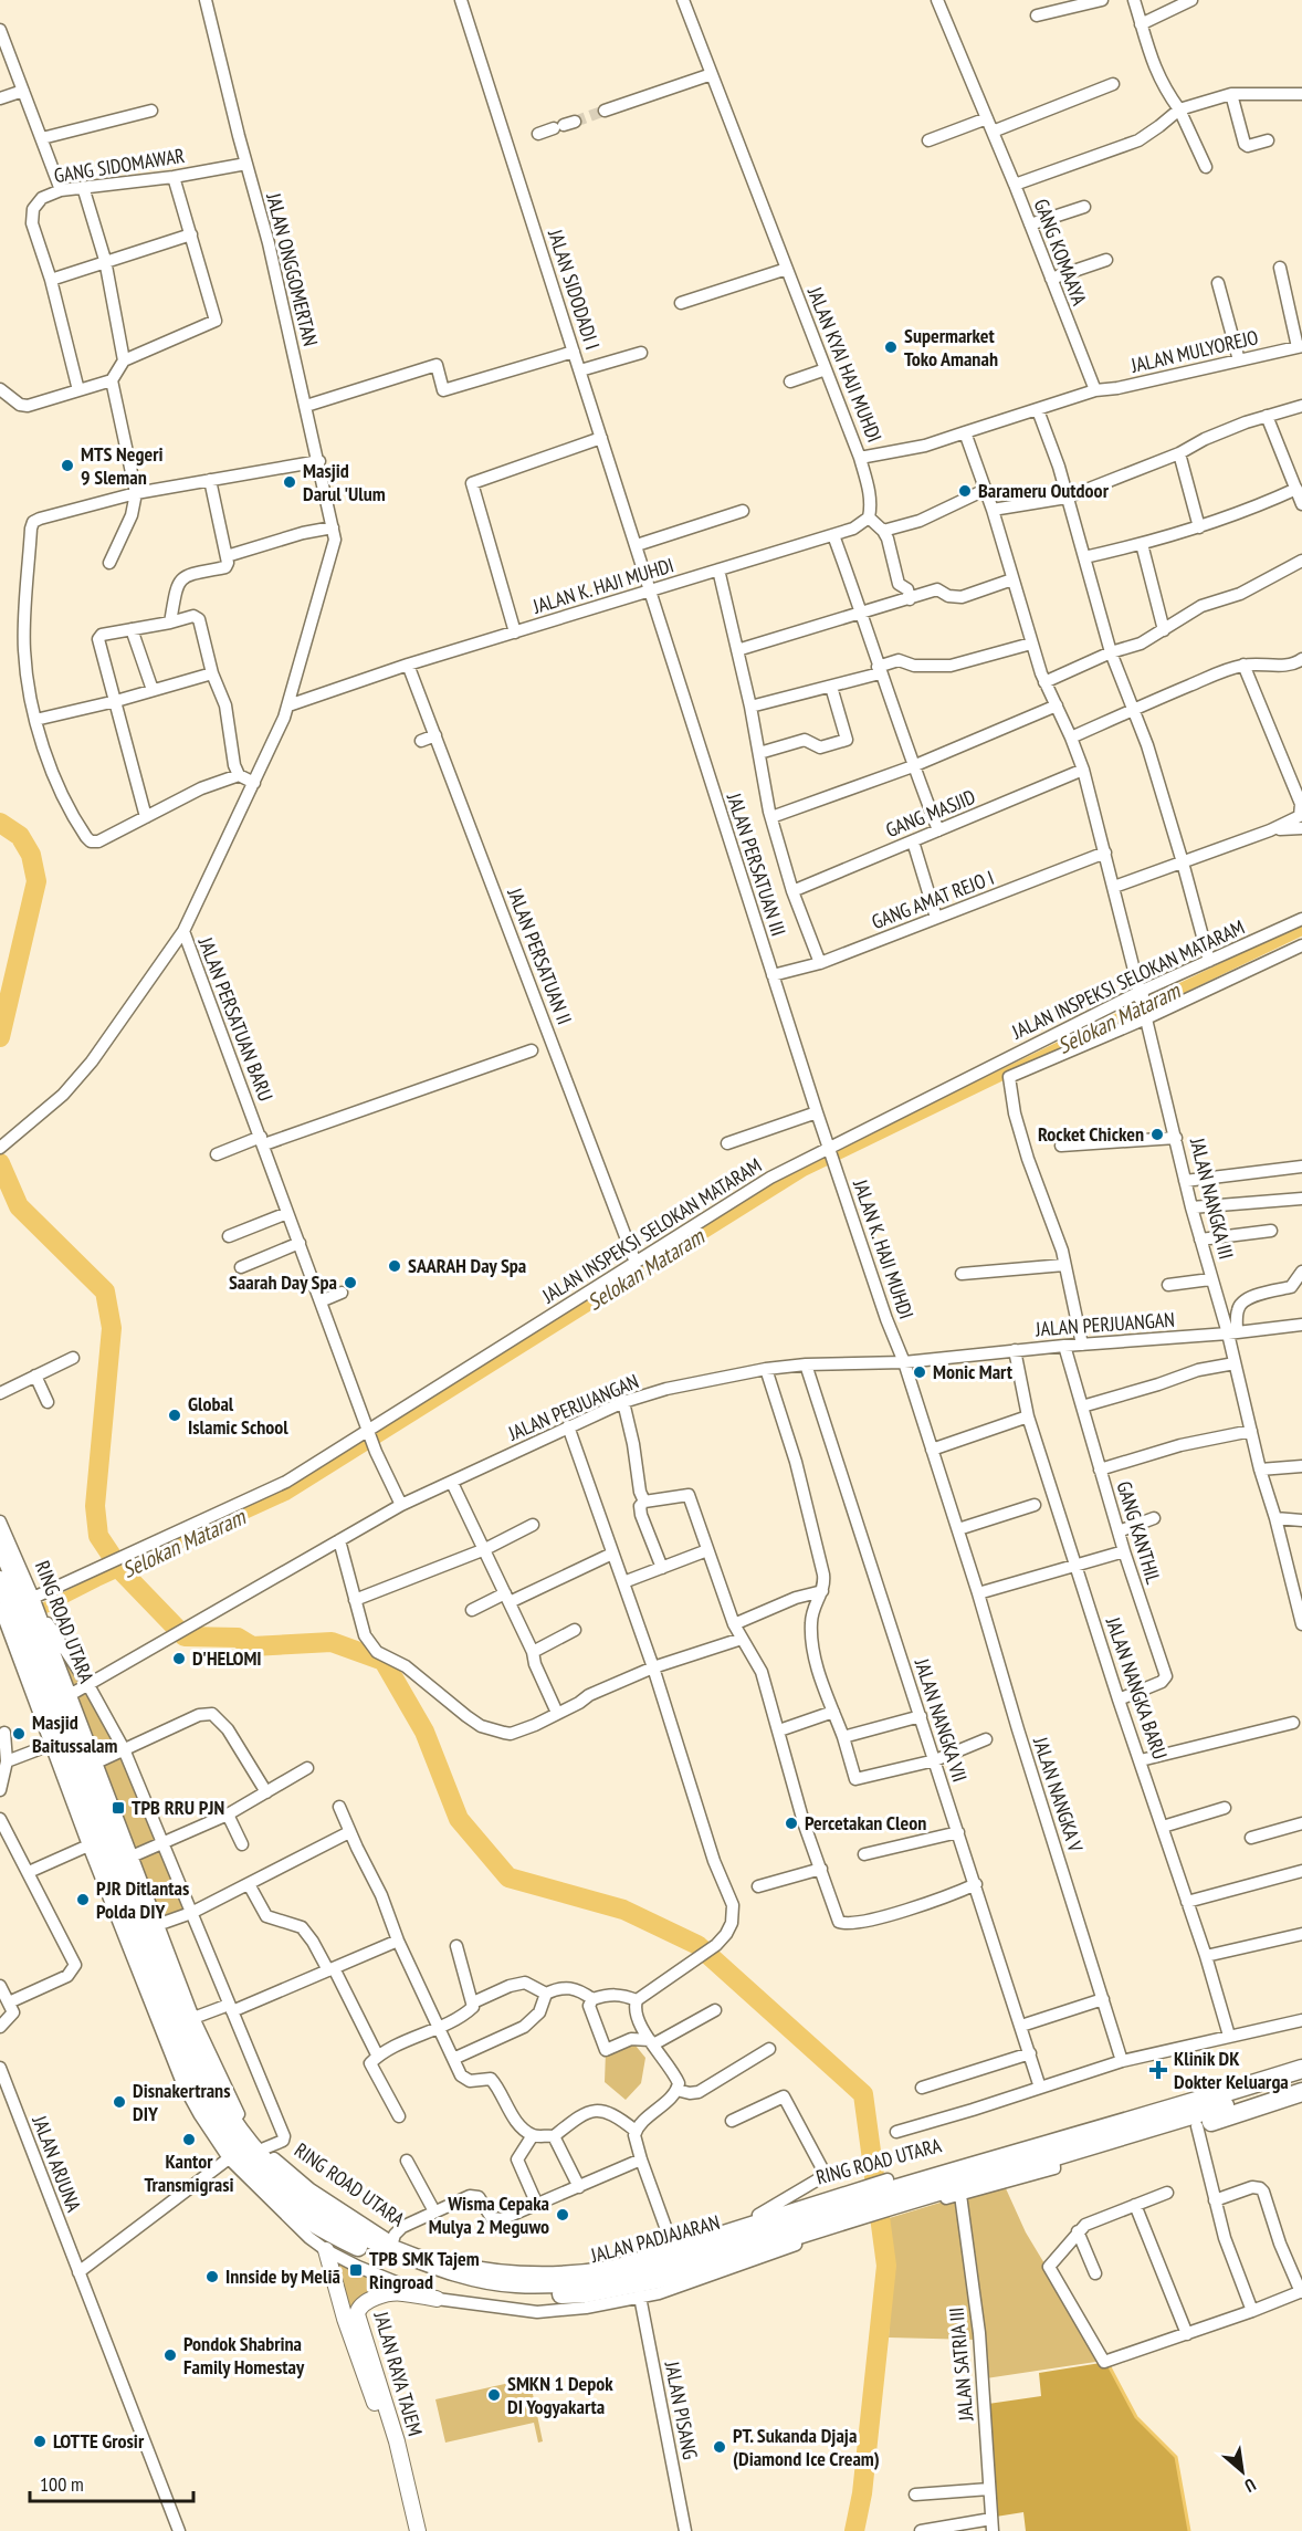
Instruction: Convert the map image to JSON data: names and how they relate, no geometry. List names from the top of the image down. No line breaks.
{"streets":{"highway":["JALAN PADJAJARAN"],"main road":["JALAN RAYA TAJEM"],"street":["GANG SIDOMAWAR","GANG KOMAAYA","JALAN ONGGOMERTAN","JALAN SIDODADI I","JALAN MULYOREJO","JALAN KYAI HAJI MUHDI","JALAN K. HAJI MUHDI","GANG MASJID","JALAN PERSATUAN III","GANG AMAT REJO I","JALAN PERSATUAN II","JALAN INSPEKSI SELOKAN MATARAM","JALAN PERSATUAN BARU","JALAN NANGKA III","JALAN PERJUANGAN","GANG KANTHIL","RING ROAD UTARA","JALAN NANGKA BARU","JALAN NANGKA VII","JALAN NANGKA V","JALAN ARJUNA","JALAN SATRIA III","JALAN PISANG"]},"crossings":[["GANG SIDOMAWAR","JALAN ONGGOMERTAN"],["GANG KOMAAYA","JALAN MULYOREJO"],["JALAN ONGGOMERTAN","JALAN PERSATUAN BARU"],["JALAN SIDODADI I","JALAN K. HAJI MUHDI"],["JALAN SIDODADI I","JALAN PERSATUAN III"],["JALAN K. HAJI MUHDI","JALAN PERSATUAN III"],["JALAN K. HAJI MUHDI","JALAN PERSATUAN II"],["JALAN K. HAJI MUHDI","JALAN INSPEKSI SELOKAN MATARAM"],["JALAN K. HAJI MUHDI","JALAN PERSATUAN BARU"],["JALAN K. HAJI MUHDI","JALAN PERJUANGAN"],["JALAN K. HAJI MUHDI","JALAN NANGKA V"],["JALAN PERSATUAN III","GANG AMAT REJO I"],["JALAN PERSATUAN III","JALAN INSPEKSI SELOKAN MATARAM"],["JALAN PERSATUAN II","JALAN INSPEKSI SELOKAN MATARAM"],["JALAN INSPEKSI SELOKAN MATARAM","JALAN PERSATUAN BARU"],["JALAN INSPEKSI SELOKAN MATARAM","JALAN NANGKA III"],["JALAN INSPEKSI SELOKAN MATARAM","RING ROAD UTARA"],["JALAN INSPEKSI SELOKAN MATARAM","JALAN PADJAJARAN"],["JALAN PERSATUAN BARU","JALAN PERJUANGAN"],["JALAN NANGKA III","JALAN PERJUANGAN"],["JALAN PERJUANGAN","GANG KANTHIL"],["JALAN PERJUANGAN","RING ROAD UTARA"],["JALAN PERJUANGAN","JALAN NANGKA BARU"],["JALAN PERJUANGAN","JALAN NANGKA VII"],["JALAN PERJUANGAN","JALAN NANGKA V"],["GANG KANTHIL","JALAN NANGKA BARU"],["RING ROAD UTARA","JALAN PADJAJARAN"],["RING ROAD UTARA","JALAN RAYA TAJEM"],["RING ROAD UTARA","JALAN PISANG"]],"water":["Selokan Mataram"],"places":{"other":["Supermarket Toko Amanah","MTS Negeri 9 Sleman","Masjid Darul 'Ulum","Barameru Outdoor","Rocket Chicken","SAARAH Day Spa","Saarah Day Spa","Monic Mart","Global Islamic School","D'HELOMI","Masjid Baitussalam","Percetakan Cleon","PJR Ditlantas Polda DIY","Disnakertrans DIY","Kantor Transmigrasi","Wisma Cepaka Mulya 2 Meguwo","Innside by Meliã","Pondok Shabrina Family Homestay","SMKN 1 Depok DI Yogyakarta","LOTTE Grosir","PT. Sukanda Djaja (Diamond Ice Cream)"],"transit":["TPB RRU PJN","TPB SMK Tajem Ringroad"],"health":["Klinik DK Dokter Keluarga"]},"scale_bar":"100 m","north":"bottom right"}
